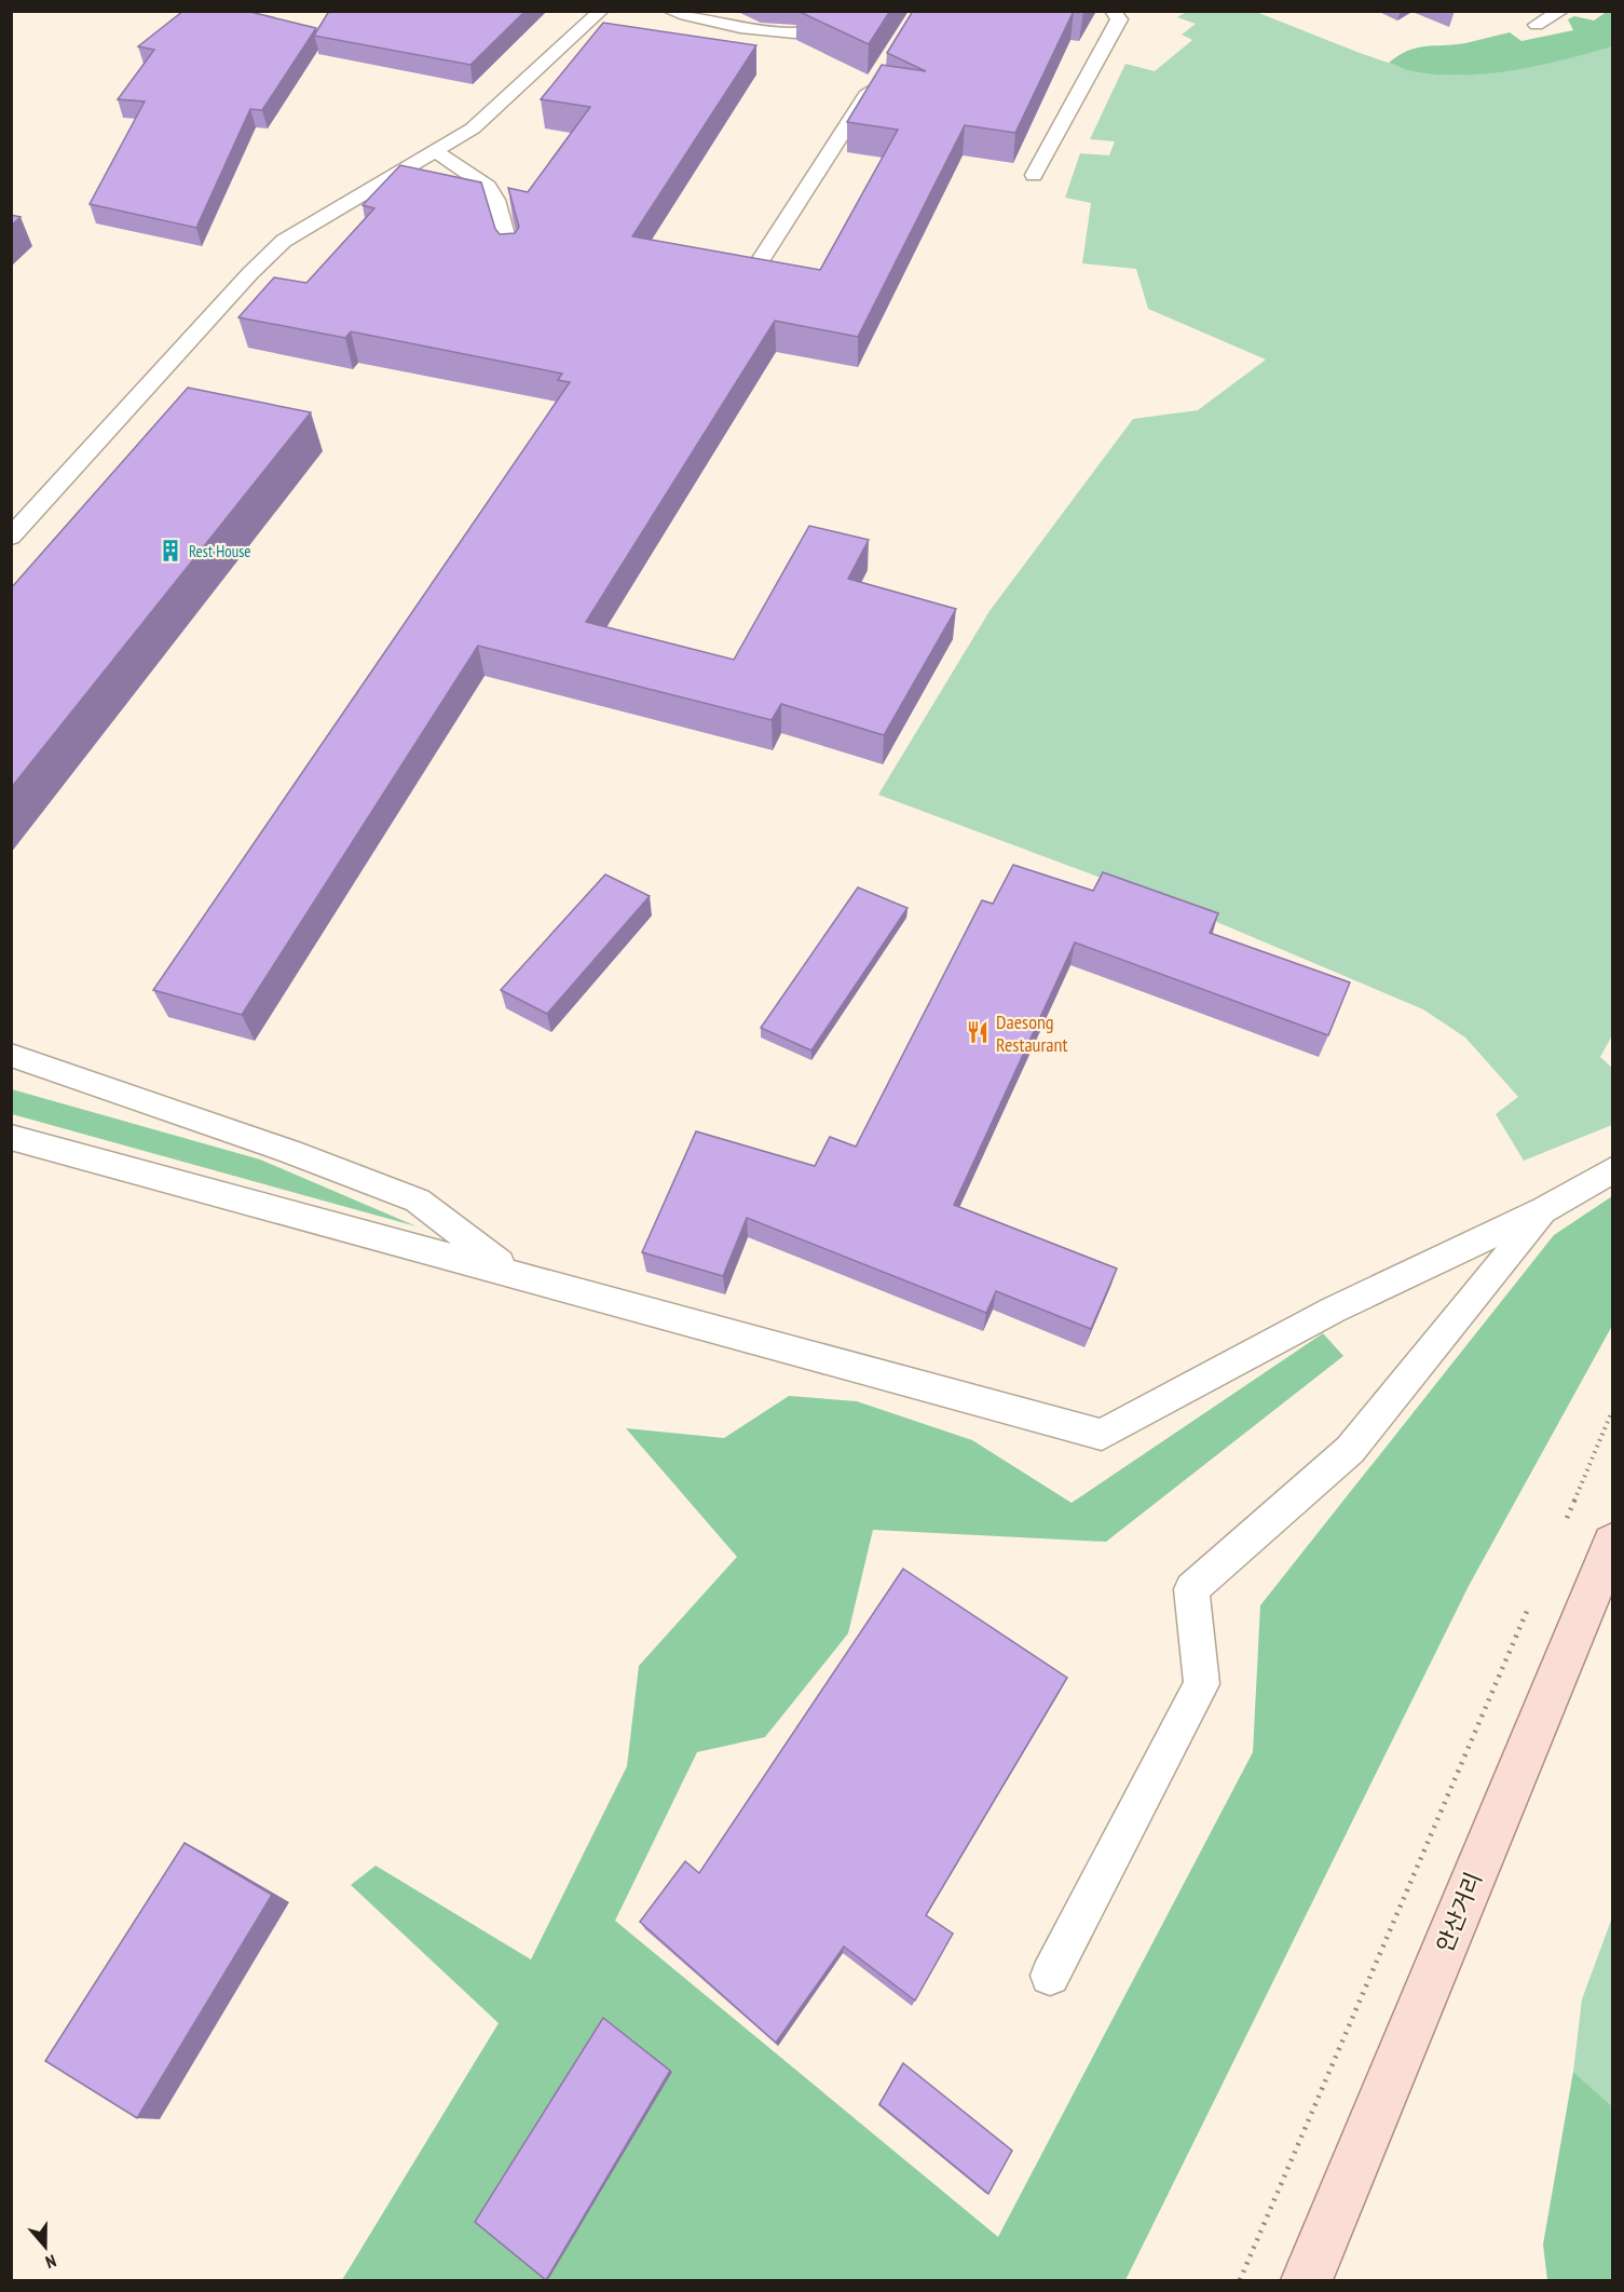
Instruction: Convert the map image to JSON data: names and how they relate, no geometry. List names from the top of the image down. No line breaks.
{"streets":{"main road":["안산거리"]},"places":{"building":["Rest House"],"restaurant":["Daesong Restaurant"]},"north":"bottom"}
